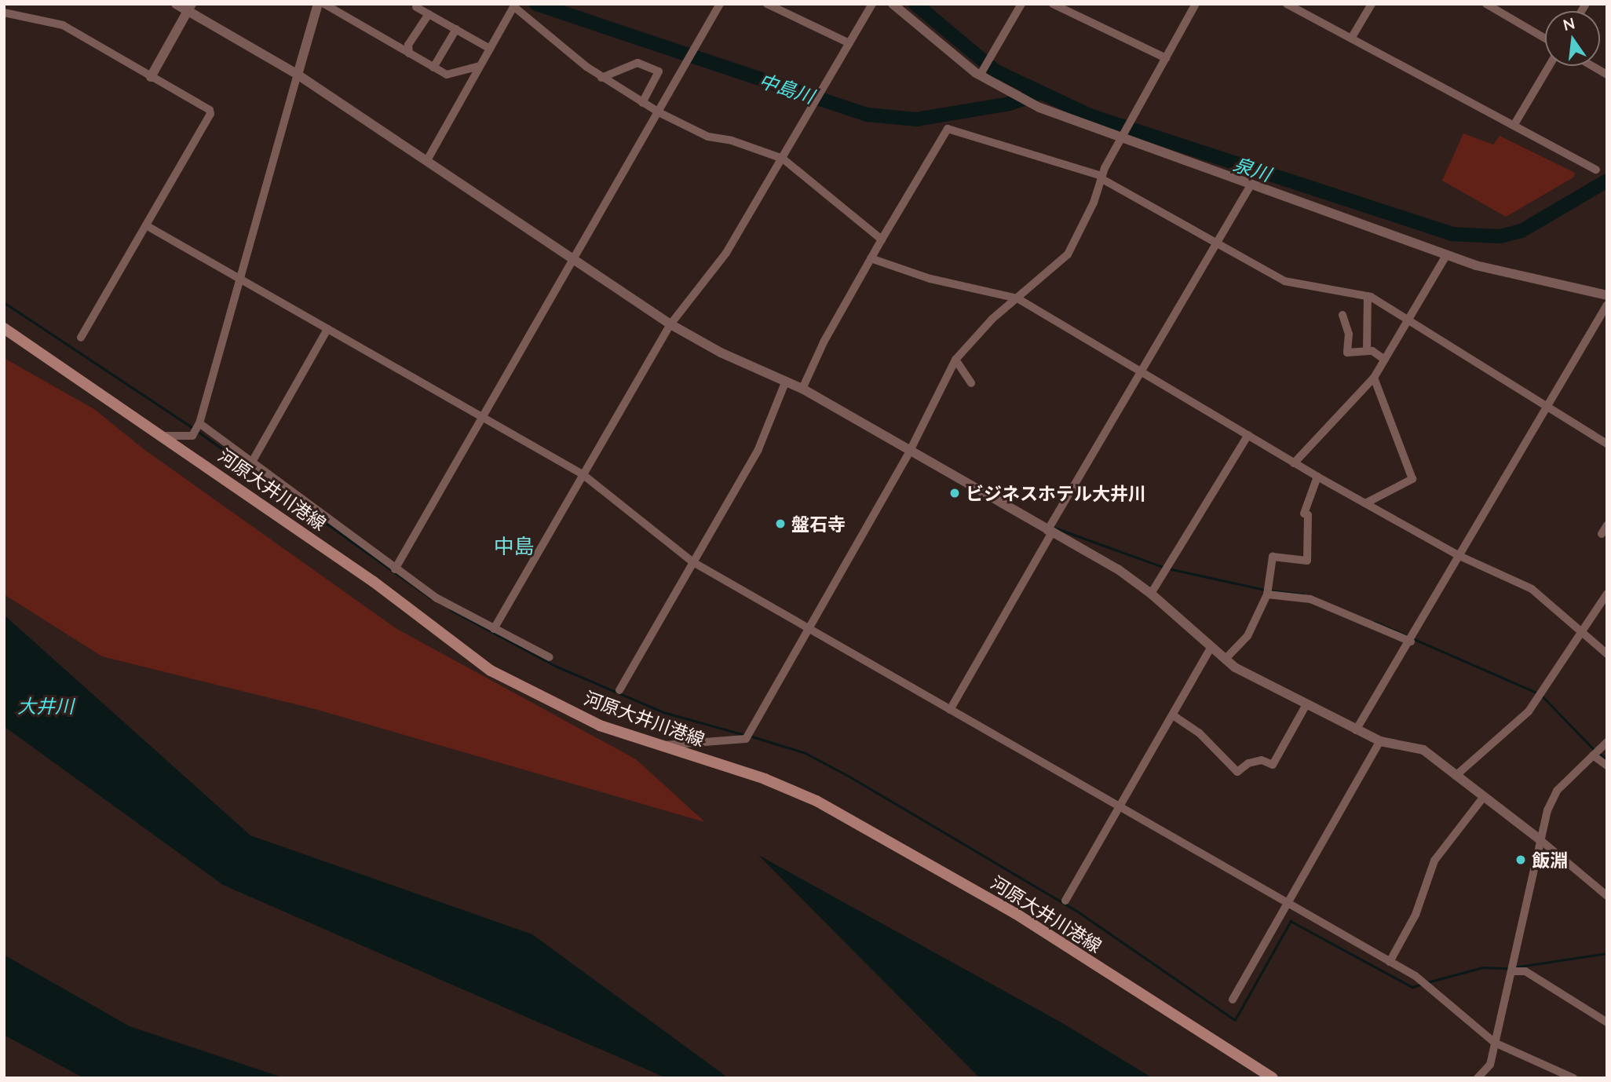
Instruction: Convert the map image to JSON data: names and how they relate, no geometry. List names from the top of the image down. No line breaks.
{"streets":{"main road":["河原大井川港線"]},"districts":["中島"],"water":["中島川","泉川","大井川"],"places":["ビジネスホテル大井川","盤石寺","飯淵"],"north":"top"}
